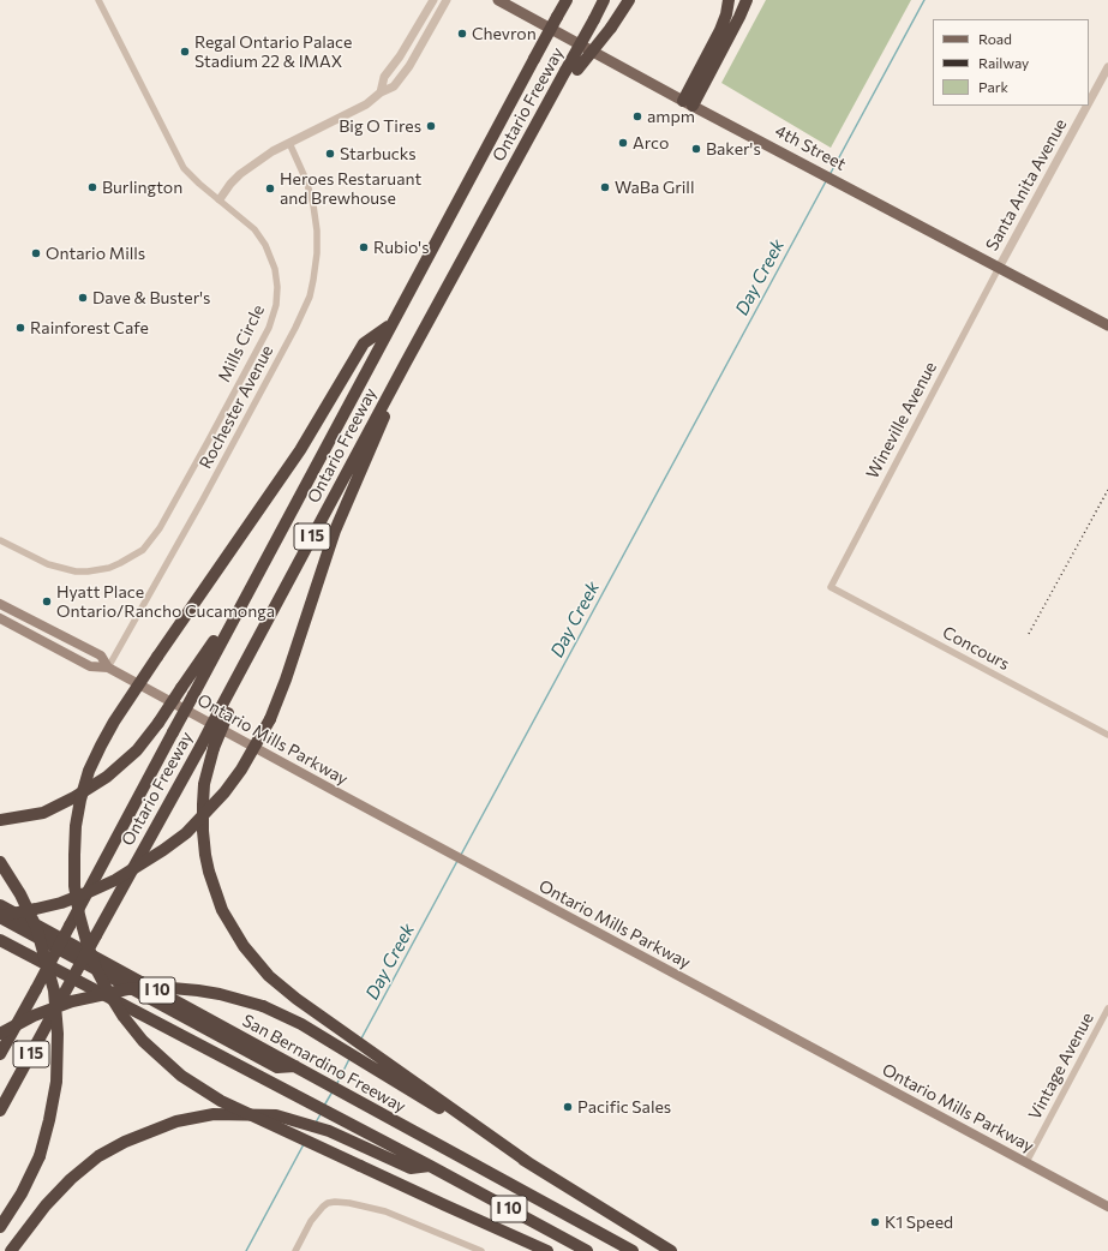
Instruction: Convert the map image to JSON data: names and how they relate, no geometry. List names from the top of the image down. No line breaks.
{"streets":{"highway":["Ontario Freeway","I 15","I 10","San Bernardino Freeway"],"main road":["4th Street","Ontario Mills Parkway"],"street":["Santa Anita Avenue","Mills Circle","Rochester Avenue","Wineville Avenue","Concours","Vintage Avenue"]},"crossings":[["4th Street","Santa Anita Avenue"],["4th Street","Wineville Avenue"],["Santa Anita Avenue","Wineville Avenue"],["Rochester Avenue","Ontario Mills Parkway"],["Wineville Avenue","Concours"],["Ontario Mills Parkway","Vintage Avenue"]],"water":["Day Creek"],"places":["Chevron","Regal Ontario Palace Stadium 22 & IMAX","ampm","Big O Tires","Arco","Baker's","Starbucks","Burlington","WaBa Grill","Heroes Restaruant and Brewhouse","Rubio's","Ontario Mills","Dave & Buster's","Rainforest Cafe","Hyatt Place Ontario/Rancho Cucamonga","Pacific Sales","K1 Speed"],"legend":["Road","Railway","Park"]}
